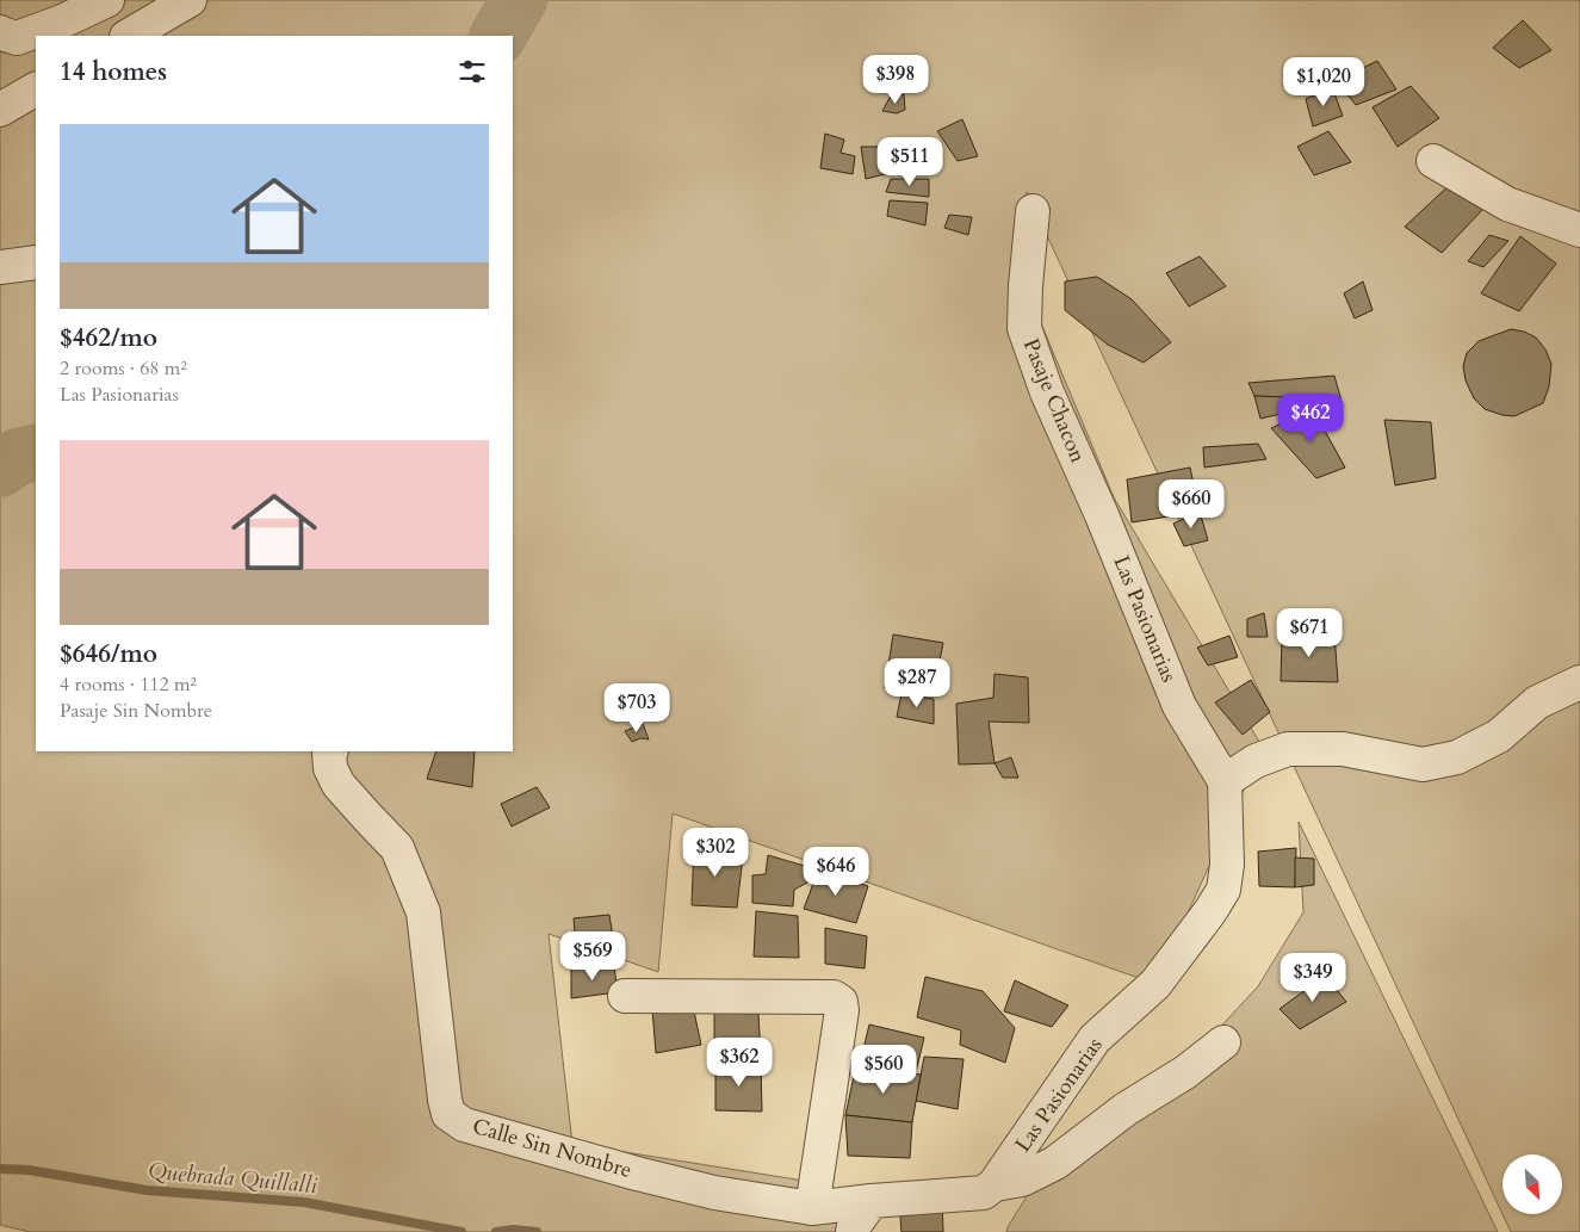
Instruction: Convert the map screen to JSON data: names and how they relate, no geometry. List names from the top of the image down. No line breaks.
{"streets":{"street":["Pasaje Chacon","Las Pasionarias","Calle Sin Nombre"]},"crossings":[["Pasaje Chacon","Las Pasionarias"]],"water":["Quebrada Quillalli"],"north":"bottom right","page":{"heading":"14 homes","price":["$398","$1,020","$511","$462","$660","$671","$287","$703","$302","$646","$569","$349","$362","$560"],"list":[{"name":"$462/mo","note":"2 rooms · 68 m² · Las Pasionarias"},{"name":"$646/mo","note":"4 rooms · 112 m² · Pasaje Sin Nombre"}]}}
